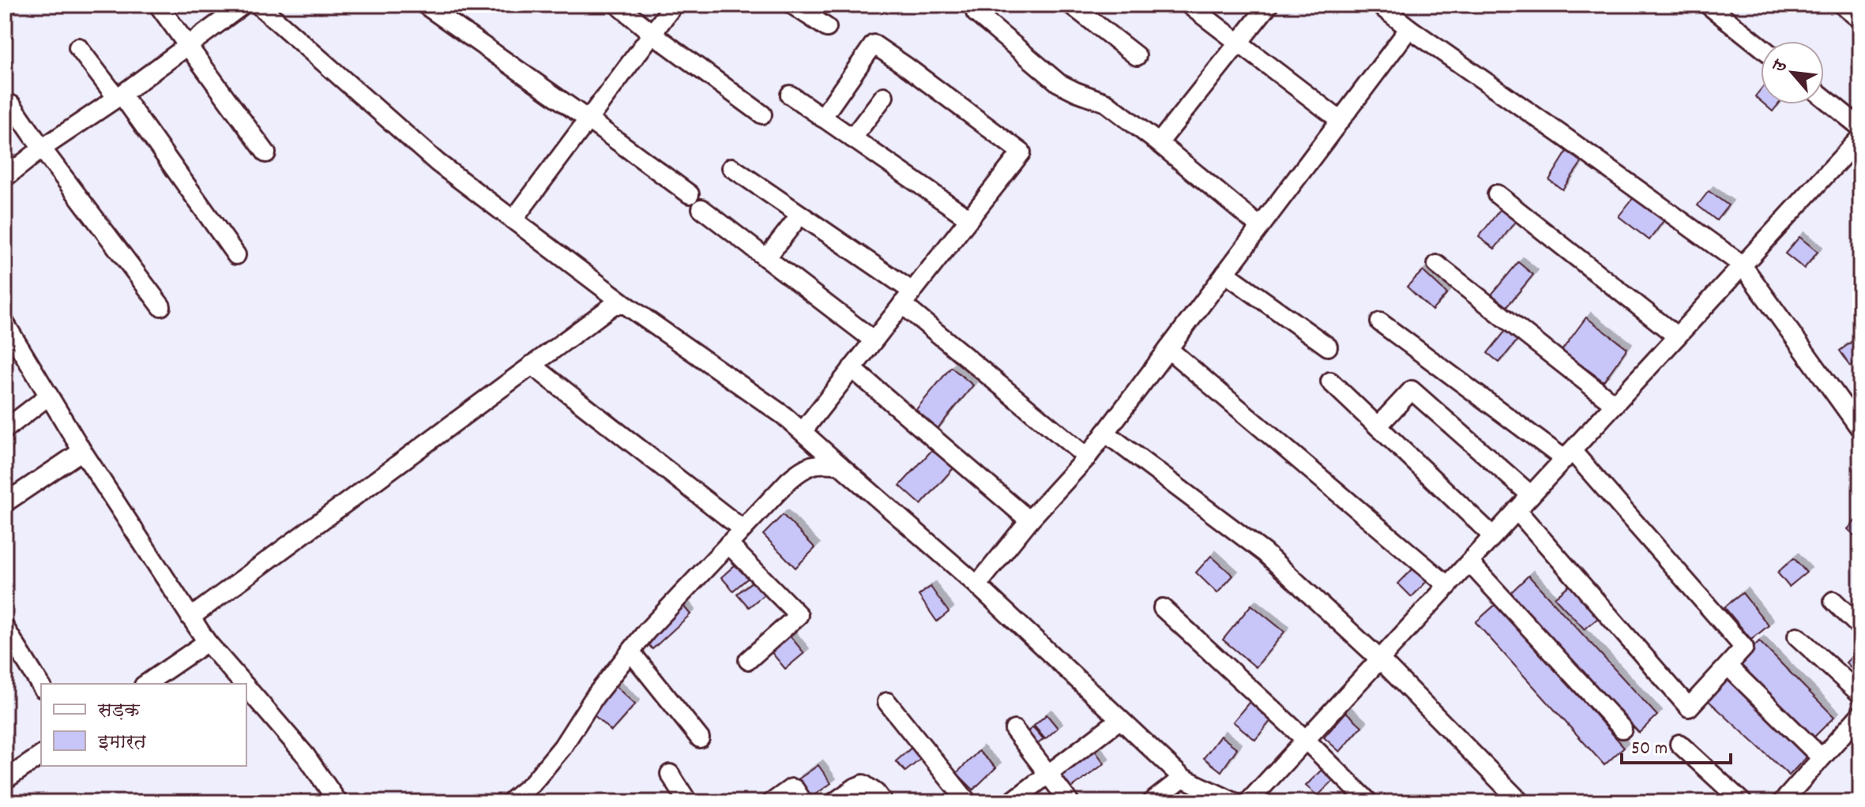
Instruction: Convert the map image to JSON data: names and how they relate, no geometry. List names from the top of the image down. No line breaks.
{"legend":["सड़क","इमारत"],"scale_bar":"50 m","north":"top left"}
